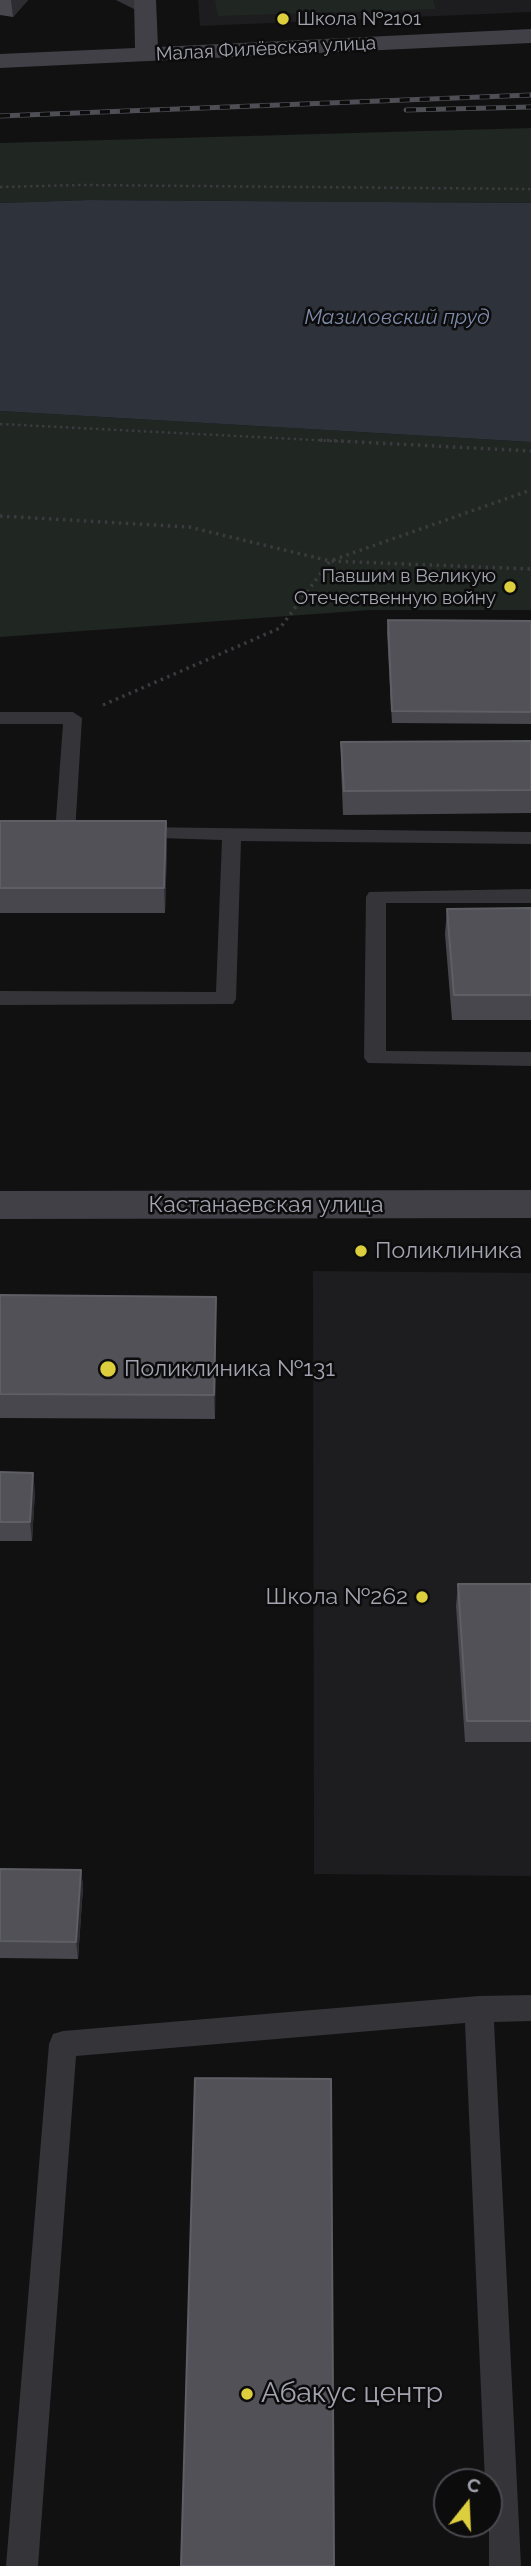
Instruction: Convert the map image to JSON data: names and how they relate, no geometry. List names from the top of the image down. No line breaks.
{"streets":{"street":["Малая Филёвская улица","Кастанаевская улица"]},"water":["Мазиловский пруд"],"places":["Школа №2101","Павшим в Великую Отечественную войну","Поликлиника","Поликлиника №131","Школа №262","Абакус центр"],"north":"top"}
